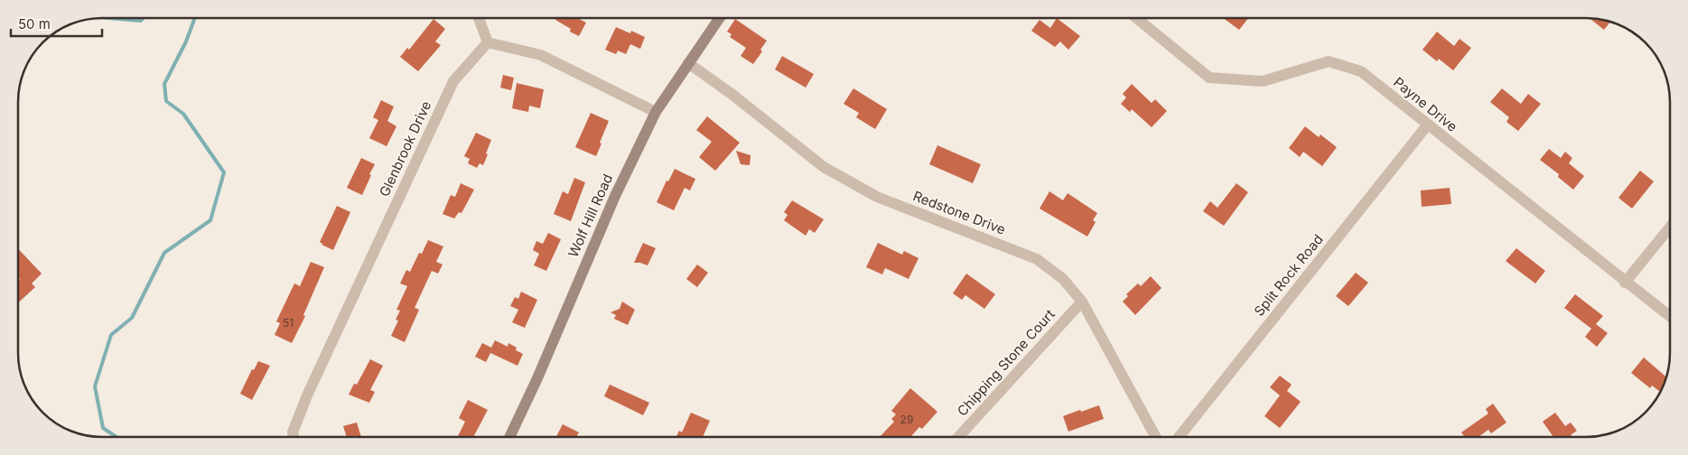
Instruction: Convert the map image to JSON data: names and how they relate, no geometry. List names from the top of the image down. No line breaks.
{"streets":{"street":["Payne Drive","Glenbrook Drive","Redstone Drive","Wolf Hill Road","Split Rock Road","Chipping Stone Court"]},"crossings":[["Payne Drive","Split Rock Road"],["Redstone Drive","Wolf Hill Road"],["Redstone Drive","Chipping Stone Court"]],"house_numbers":["51","29"],"scale_bar":"50 m"}
